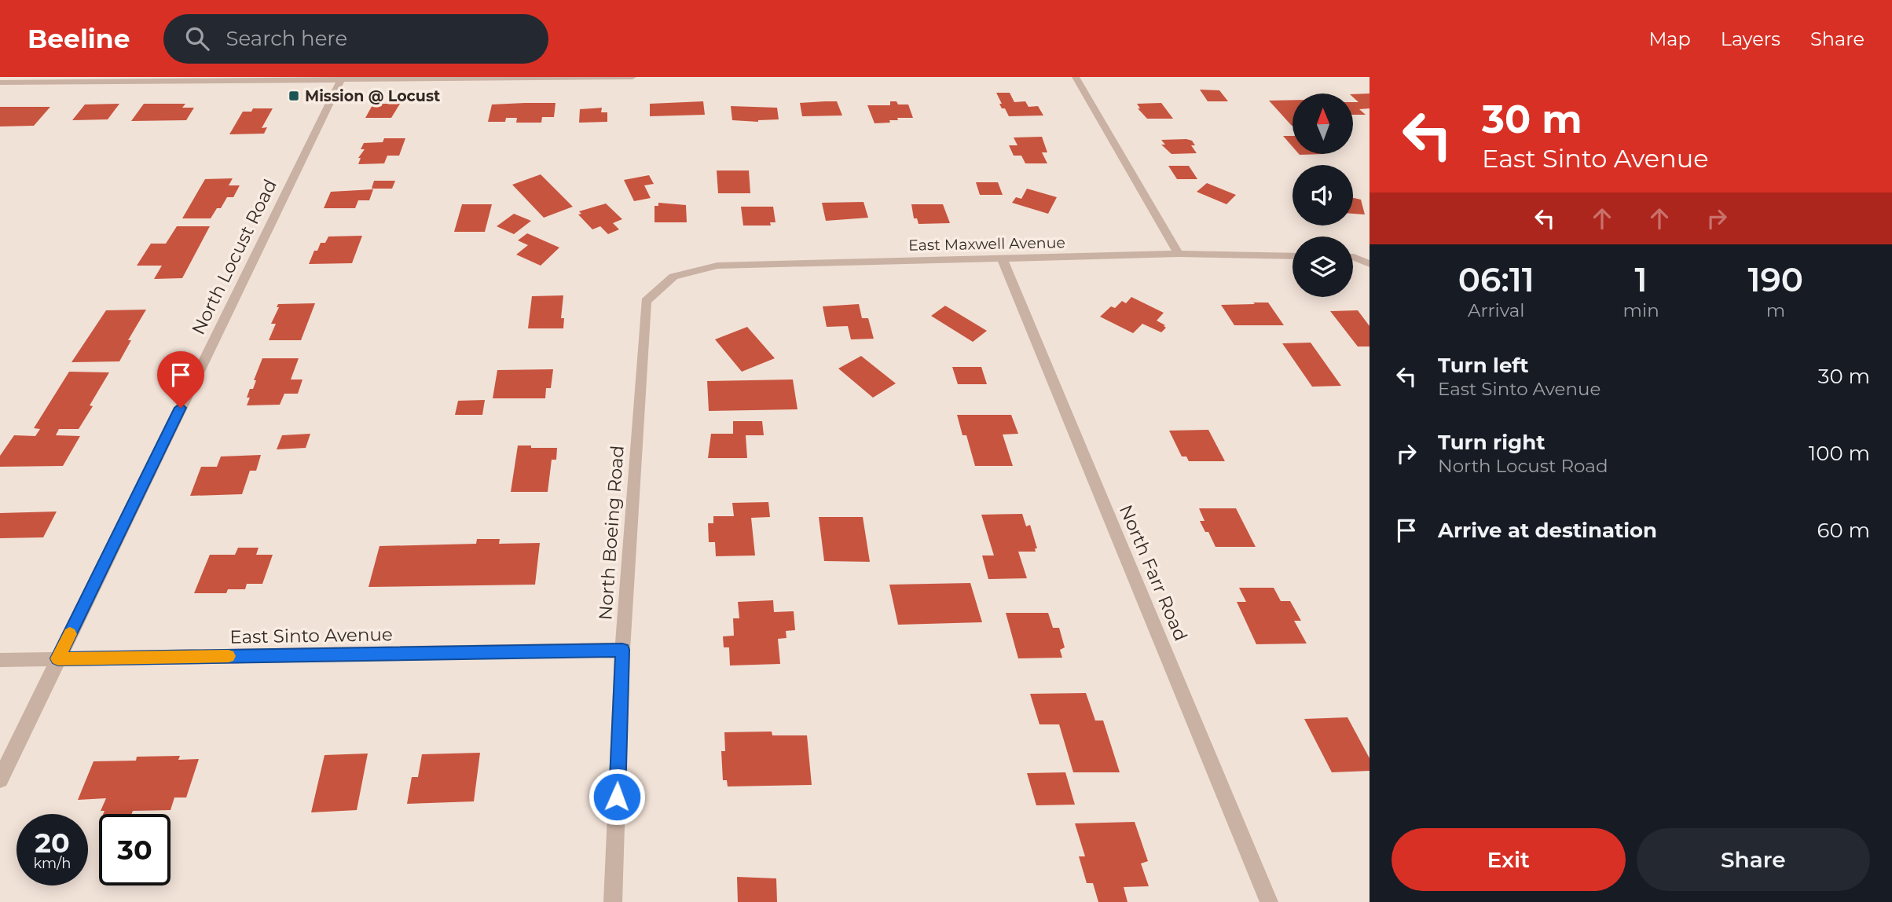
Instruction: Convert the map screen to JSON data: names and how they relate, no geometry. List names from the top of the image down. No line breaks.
{"streets":{"street":["East Maxwell Avenue","North Locust Road","North Boeing Road","North Farr Road","East Sinto Avenue"]},"crossings":[["East Maxwell Avenue","North Boeing Road"],["East Maxwell Avenue","North Farr Road"],["North Locust Road","East Sinto Avenue"],["North Boeing Road","East Sinto Avenue"]],"places":{"transit":["Mission @ Locust"]},"north":"top","page":{"header":"Beeline","search":"Search here","nav":["Map","Layers","Share"],"turn":["30 m","East Sinto Avenue"],"eta":["06:11","Arrival","1","min","190","m"],"list":[{"name":"Turn left","note":"East Sinto Avenue","value":"30 m"},{"name":"Turn right","note":"North Locust Road","value":"100 m"},{"name":"Arrive at destination","value":"60 m"}],"speed":"20 km/h","limit":"30","buttons":["Exit","Share"]}}
